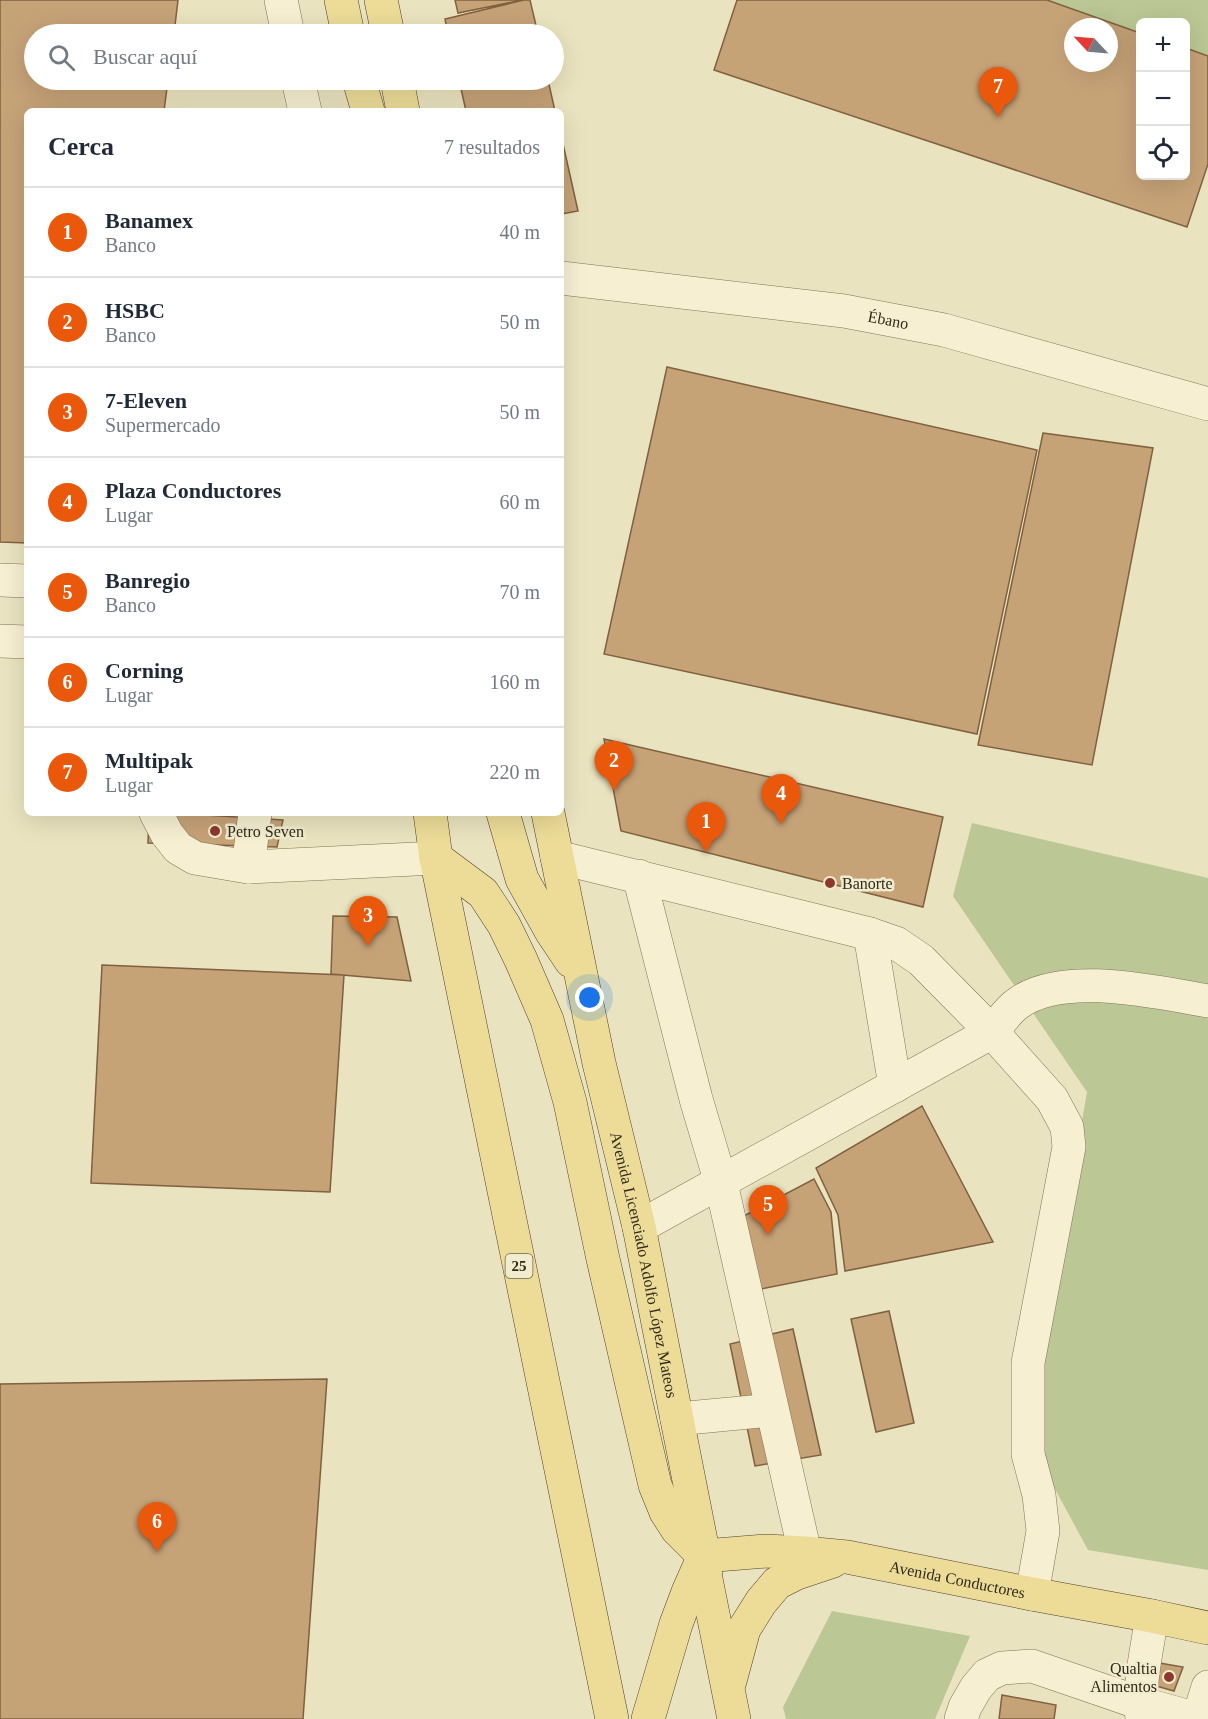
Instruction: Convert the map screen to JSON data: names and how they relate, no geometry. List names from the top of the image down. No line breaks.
{"streets":{"main road":["Avenida Licenciado Adolfo López Mateos","25","Avenida Conductores"],"street":["Ébano"]},"crossings":[["Avenida Licenciado Adolfo López Mateos","Avenida Conductores"]],"places":["Petro Seven","Banorte","Qualtia Alimentos"],"north":"top left","page":{"map_buttons":["+","−"],"search":"Buscar aquí","pins":["7","2","4","1","3","5","6"],"heading":["Cerca","7 resultados"],"list":[{"mark":"1","name":"Banamex","note":"Banco","value":"40 m"},{"mark":"2","name":"HSBC","note":"Banco","value":"50 m"},{"mark":"3","name":"7-Eleven","note":"Supermercado","value":"50 m"},{"mark":"4","name":"Plaza Conductores","note":"Lugar","value":"60 m"},{"mark":"5","name":"Banregio","note":"Banco","value":"70 m"},{"mark":"6","name":"Corning","note":"Lugar","value":"160 m"},{"mark":"7","name":"Multipak","note":"Lugar","value":"220 m"}]}}
